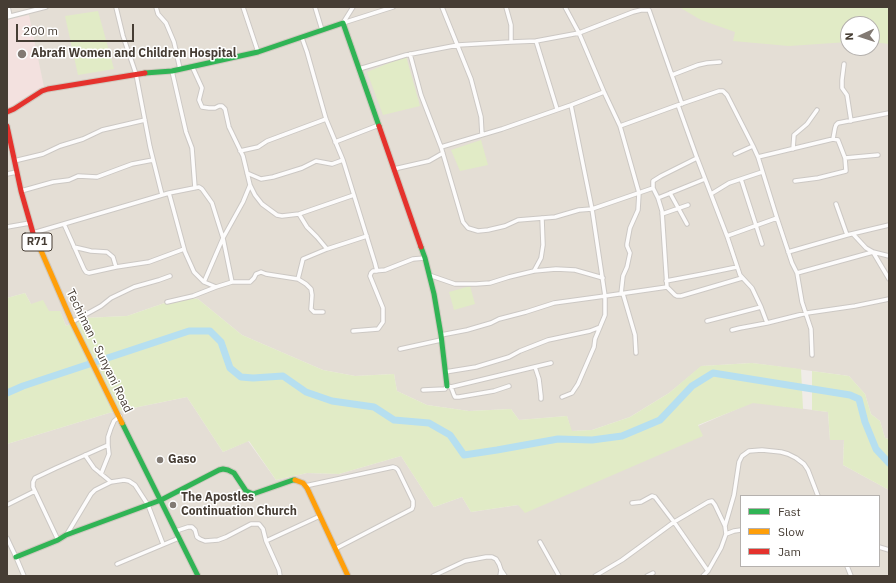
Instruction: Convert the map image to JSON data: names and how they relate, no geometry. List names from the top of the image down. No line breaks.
{"streets":{"street":["R71","Techiman - Sunyani Road"]},"places":["Abrafi Women and Children Hospital","Gaso","The Apostles Continuation Church"],"legend":["Fast","Slow","Jam"],"scale_bar":"200 m","north":"left"}
